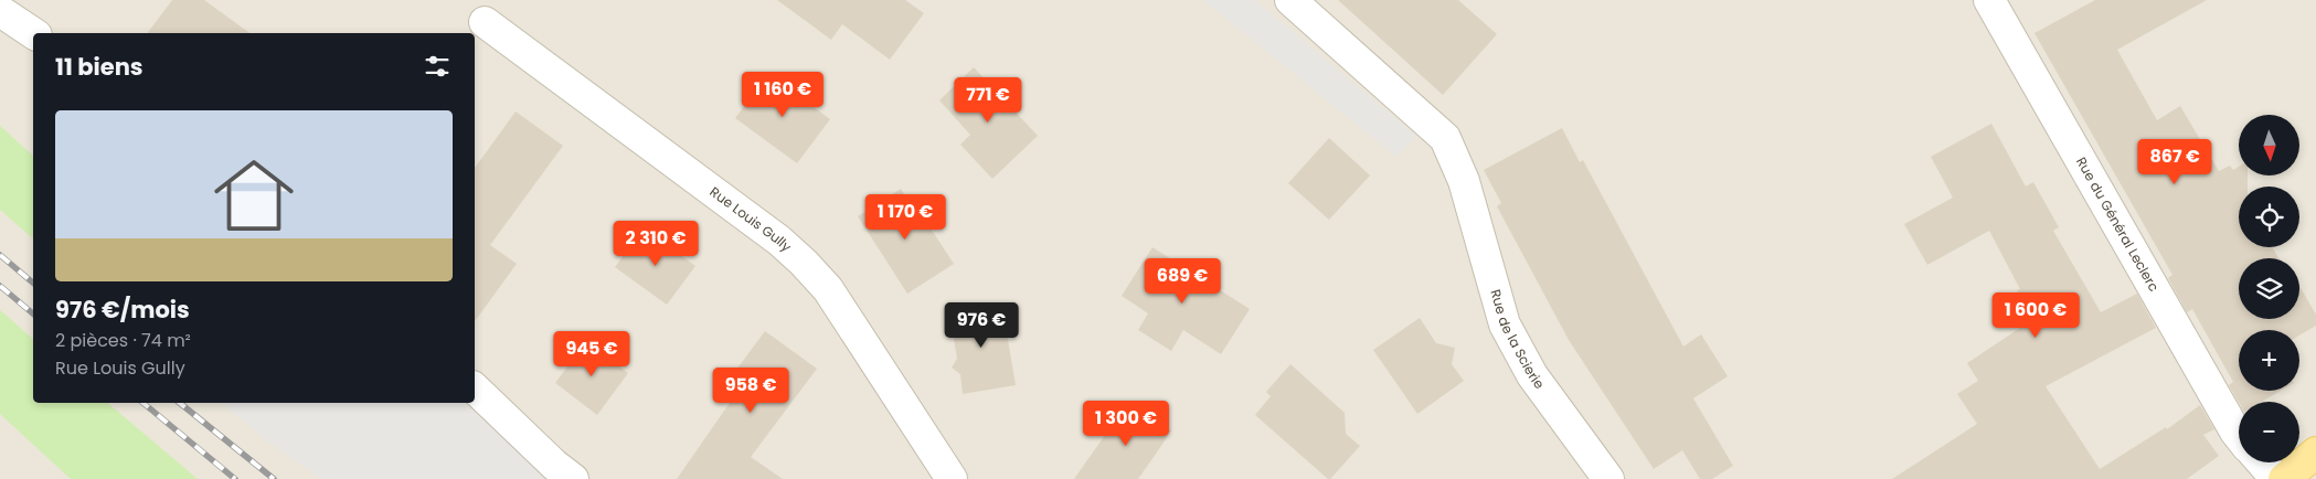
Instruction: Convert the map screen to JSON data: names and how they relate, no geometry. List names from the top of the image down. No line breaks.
{"streets":{"street":["Rue Louis Gully","Rue du Général Leclerc","Rue de la Scierie"]},"north":"bottom","page":{"heading":"11 biens","price":["1 160 €","771 €","867 €","1 170 €","2 310 €","689 €","1 600 €","976 €","945 €","958 €","1 300 €"],"list":[{"name":"976 €/mois","note":"2 pièces · 74 m² · Rue Louis Gully"}],"map_buttons":["+","−"]}}
